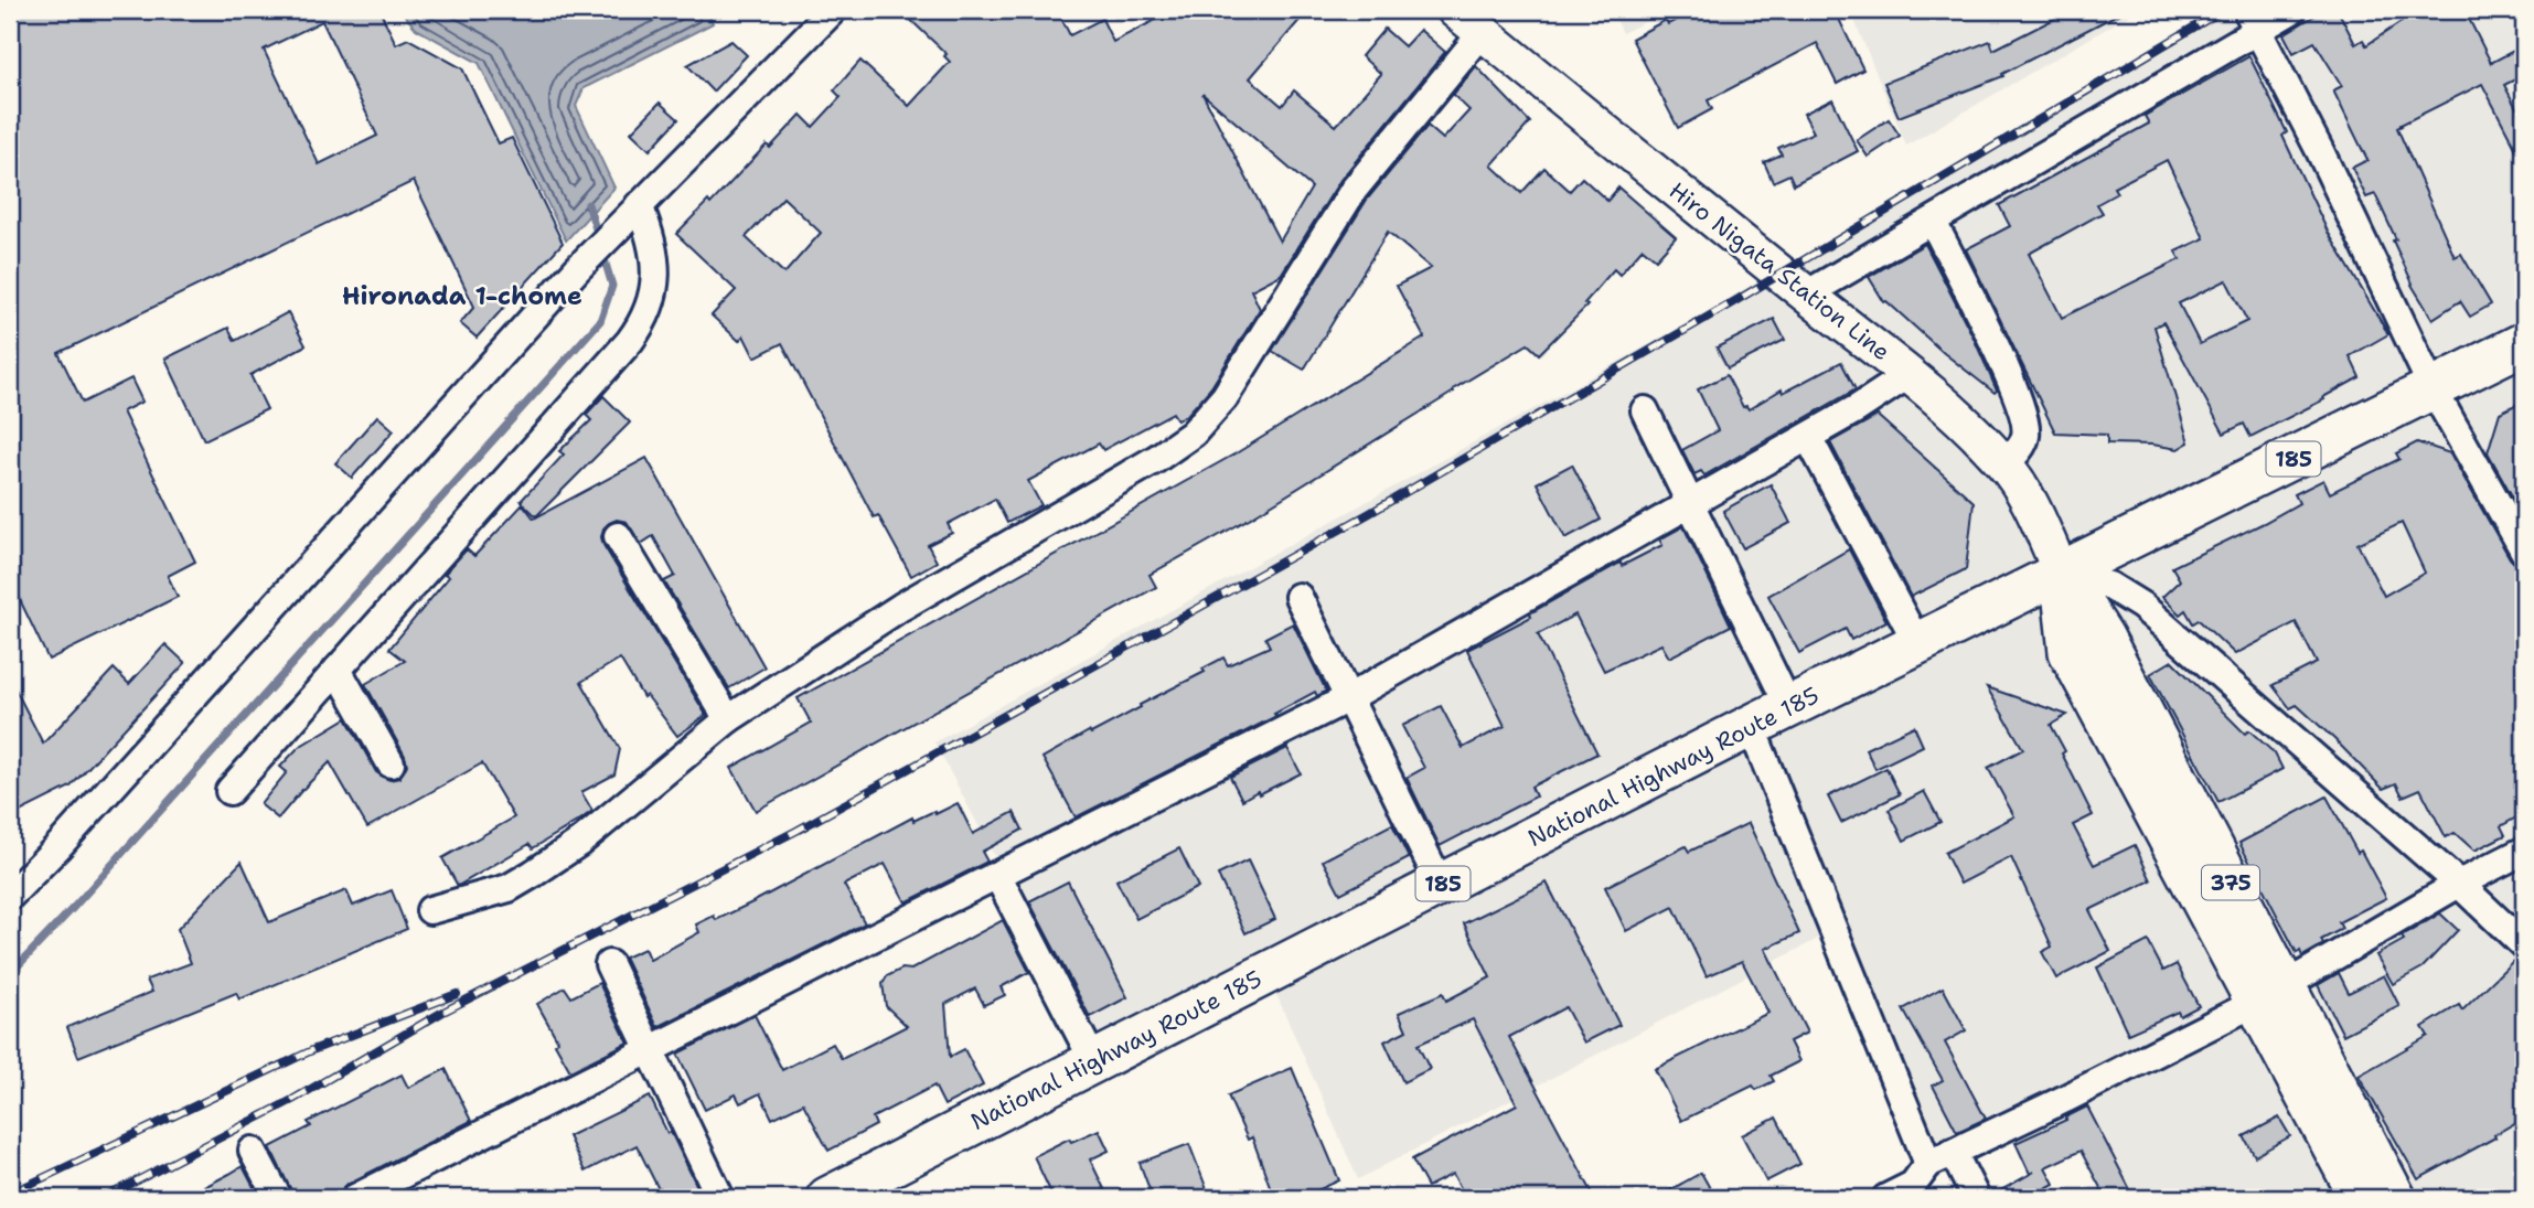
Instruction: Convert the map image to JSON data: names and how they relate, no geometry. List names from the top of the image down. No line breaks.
{"streets":{"highway":["185","National Highway Route 185","375"],"main road":["Hiro Nigata Station Line"]},"crossings":[["Hiro Nigata Station Line","National Highway Route 185"],["Hiro Nigata Station Line","375"],["National Highway Route 185","375"]],"districts":["Hironada 1-chome"]}
